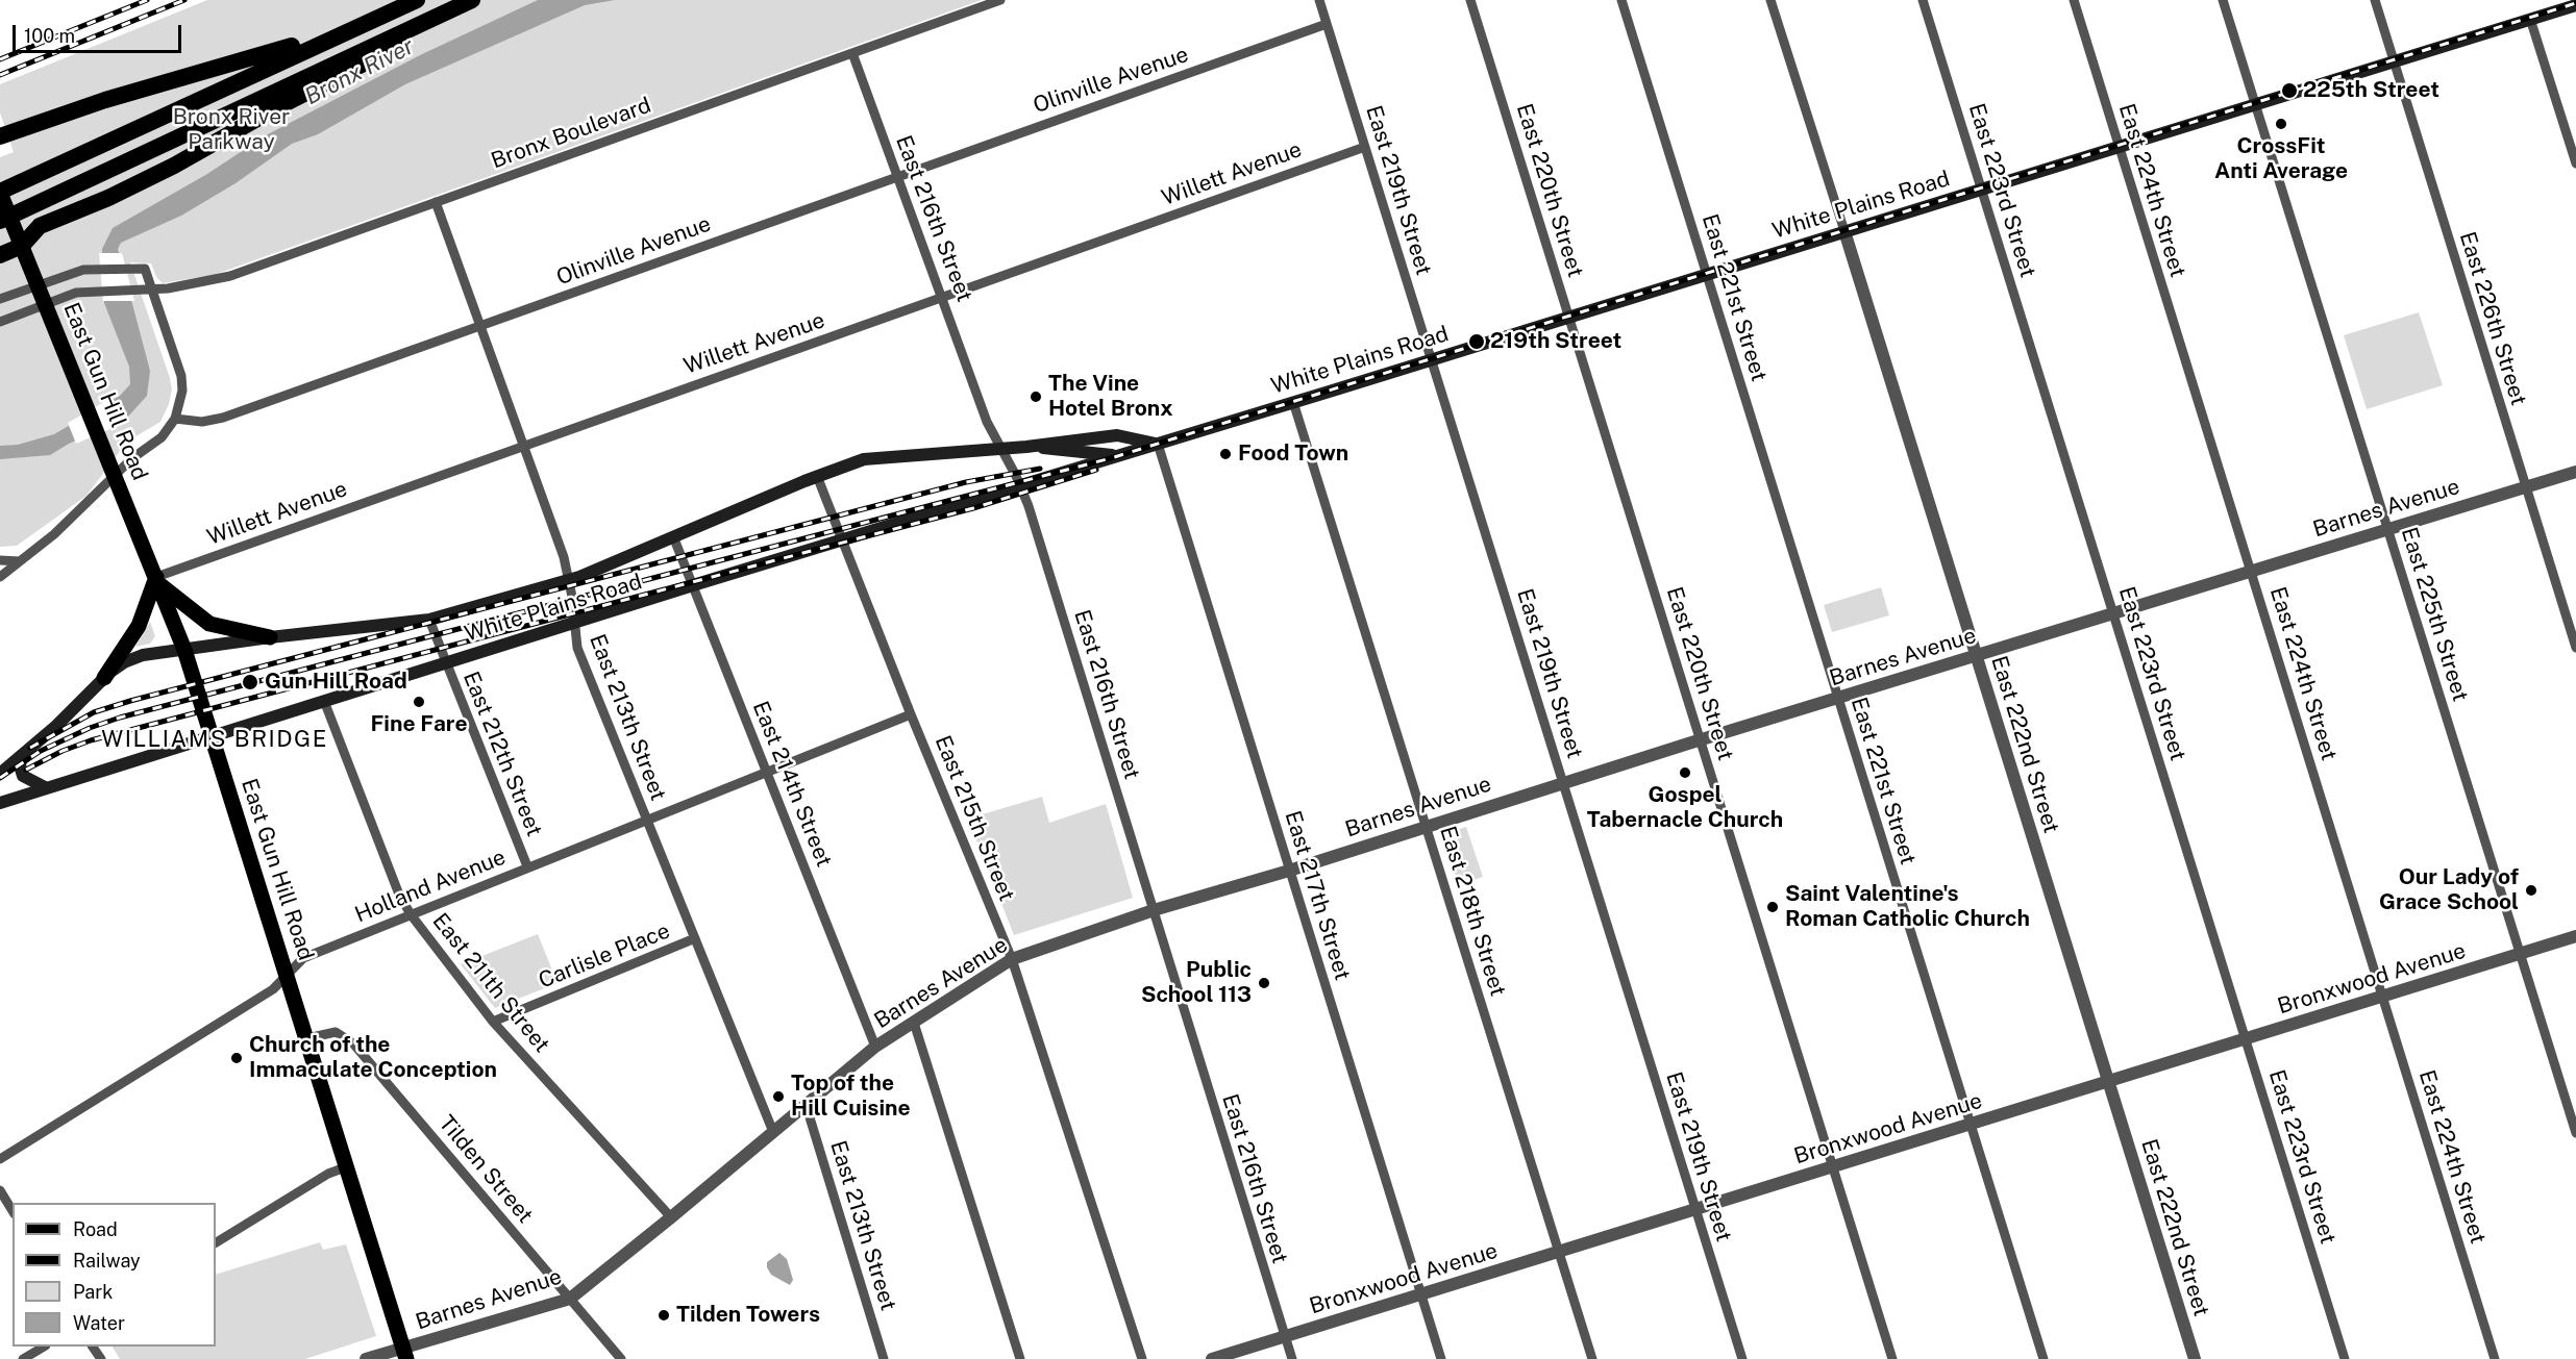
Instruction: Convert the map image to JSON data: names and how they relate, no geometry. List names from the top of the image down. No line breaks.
{"streets":{"main road":["White Plains Road","East Gun Hill Road"],"street":["Olinville Avenue","Bronx Boulevard","Willett Avenue","East 219th Street","East 220th Street","East 223rd Street","East 224th Street","East 216th Street","East 221st Street","East 226th Street","Barnes Avenue","East 225th Street","East 213th Street","East 222nd Street","East 212th Street","East 214th Street","East 215th Street","Holland Avenue","East 217th Street","East 218th Street","Carlisle Place","Bronxwood Avenue","East 211th Street","Tilden Street"]},"crossings":[["Olinville Avenue","East 219th Street"],["Olinville Avenue","East 216th Street"],["Olinville Avenue","East 213th Street"],["Bronx Boulevard","East 216th Street"],["Bronx Boulevard","East 213th Street"],["Willett Avenue","East 219th Street"],["Willett Avenue","East 216th Street"],["Willett Avenue","East Gun Hill Road"],["Willett Avenue","East 213th Street"],["East 219th Street","White Plains Road"],["East 219th Street","Barnes Avenue"],["East 219th Street","Bronxwood Avenue"],["East 220th Street","White Plains Road"],["East 220th Street","Barnes Avenue"],["East 220th Street","Bronxwood Avenue"],["East 223rd Street","White Plains Road"],["East 223rd Street","Barnes Avenue"],["East 223rd Street","Bronxwood Avenue"],["East 224th Street","White Plains Road"],["East 224th Street","Barnes Avenue"],["East 224th Street","Bronxwood Avenue"],["White Plains Road","East 216th Street"],["White Plains Road","East 221st Street"],["White Plains Road","East 226th Street"],["White Plains Road","East Gun Hill Road"],["White Plains Road","East 225th Street"],["White Plains Road","East 213th Street"],["White Plains Road","East 222nd Street"],["White Plains Road","East 212th Street"],["White Plains Road","East 214th Street"],["White Plains Road","East 215th Street"],["White Plains Road","East 217th Street"],["White Plains Road","East 218th Street"],["White Plains Road","East 211th Street"],["East 216th Street","Barnes Avenue"],["East 216th Street","Bronxwood Avenue"],["East 221st Street","Barnes Avenue"],["East 221st Street","Bronxwood Avenue"],["East 226th Street","Barnes Avenue"],["East Gun Hill Road","Barnes Avenue"],["East Gun Hill Road","Holland Avenue"],["East Gun Hill Road","Tilden Street"],["Barnes Avenue","East 225th Street"],["Barnes Avenue","East 213th Street"],["Barnes Avenue","East 222nd Street"],["Barnes Avenue","East 214th Street"],["Barnes Avenue","East 215th Street"],["Barnes Avenue","East 217th Street"],["Barnes Avenue","East 218th Street"],["Barnes Avenue","East 211th Street"],["Barnes Avenue","Tilden Street"],["East 225th Street","Bronxwood Avenue"],["East 213th Street","Holland Avenue"],["East 213th Street","Carlisle Place"],["East 222nd Street","Bronxwood Avenue"],["East 212th Street","Holland Avenue"],["East 214th Street","Holland Avenue"],["East 215th Street","Holland Avenue"],["Holland Avenue","East 211th Street"],["East 217th Street","Bronxwood Avenue"],["East 218th Street","Bronxwood Avenue"],["Carlisle Place","East 211th Street"]],"districts":["WILLIAMS BRIDGE"],"water":["Bronx River"],"parks":["Bronx River Parkway"],"places":["225th Street","CrossFit Anti Average","219th Street","The Vine Hotel Bronx","Food Town","Gun Hill Road","Fine Fare","Gospel Tabernacle Church","Our Lady of Grace School","Saint Valentine's Roman Catholic Church","Public School 113","Church of the Immaculate Conception","Top of the Hill Cuisine","Tilden Towers"],"legend":["Road","Railway","Park","Water"],"scale_bar":"100 m"}
